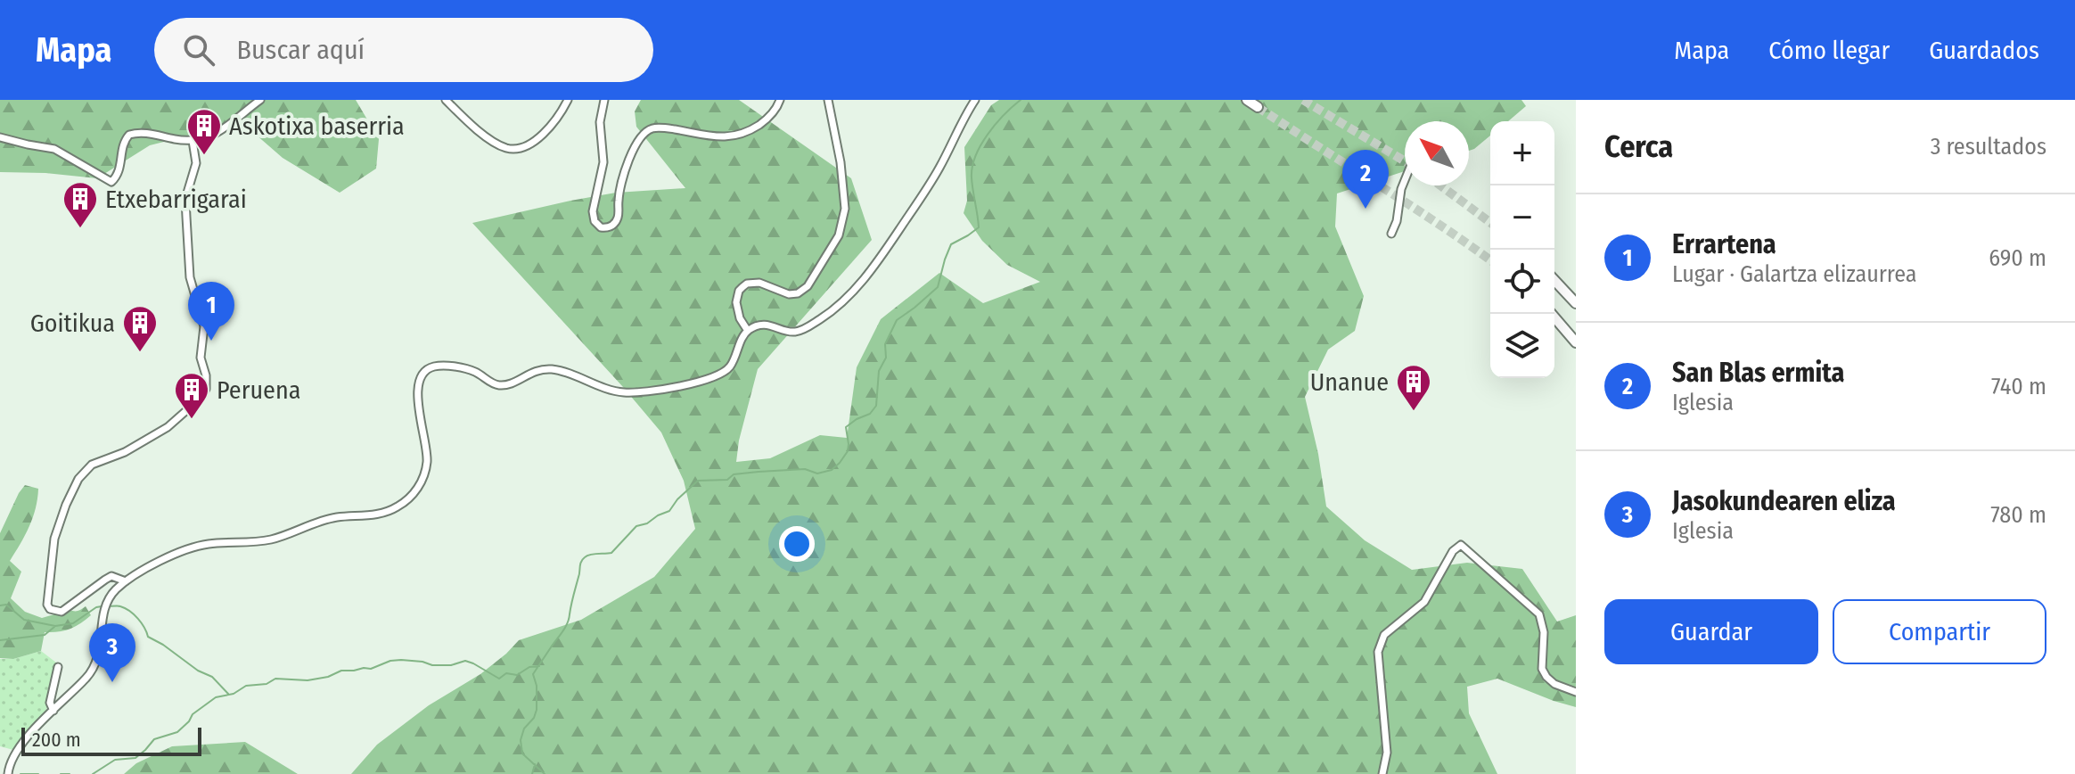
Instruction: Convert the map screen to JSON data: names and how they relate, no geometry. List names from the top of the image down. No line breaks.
{"places":{"building":["Askotixa baserria","Etxebarrigarai","Goitikua","Unanue","Peruena"]},"scale_bar":"200 m","north":"top left","page":{"header":"Mapa","search":"Buscar aquí","nav":["Mapa","Cómo llegar","Guardados"],"heading":["Cerca","3 resultados"],"map_buttons":["+","−"],"pins":["2","1","3"],"list":[{"mark":"1","name":"Errartena","note":"Lugar · Galartza elizaurrea","value":"690 m"},{"mark":"2","name":"San Blas ermita","note":"Iglesia","value":"740 m"},{"mark":"3","name":"Jasokundearen eliza","note":"Iglesia","value":"780 m"}],"buttons":["Guardar","Compartir"],"scale":"200 m"}}
